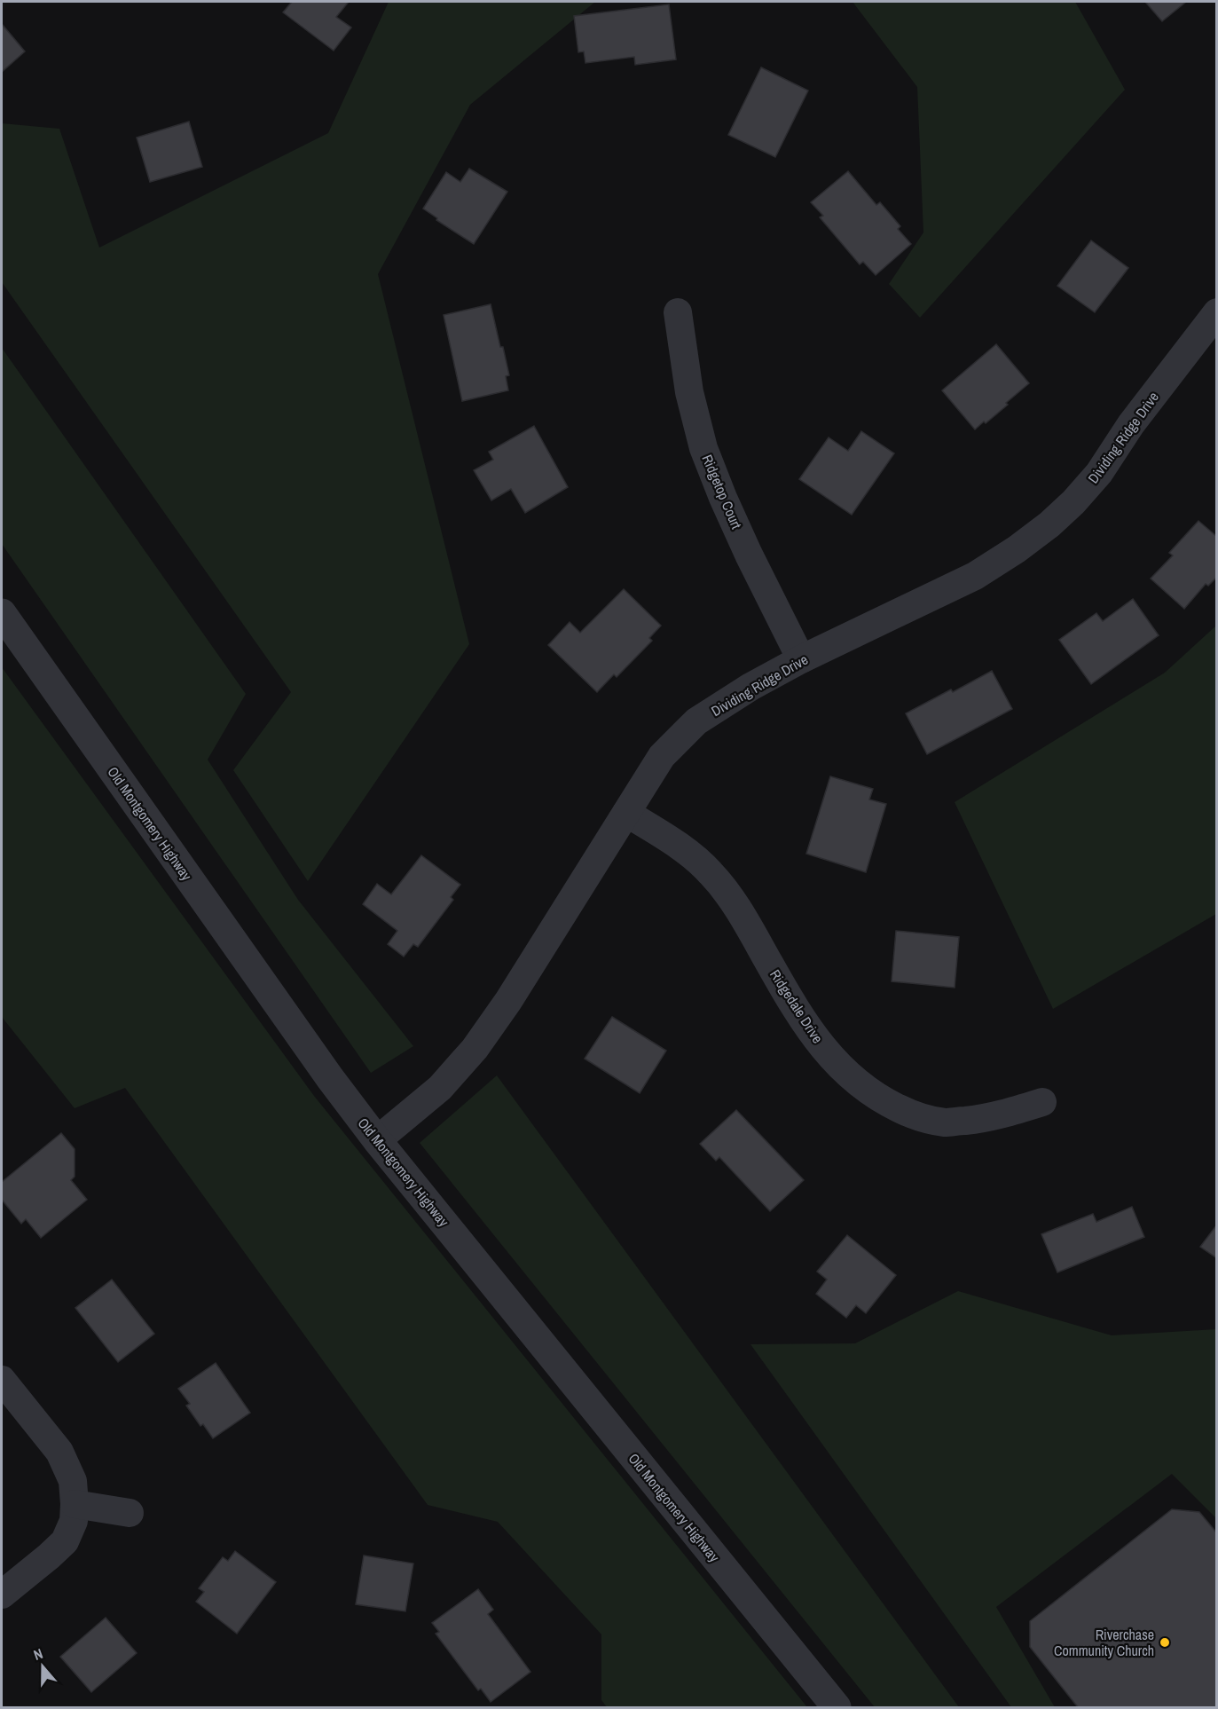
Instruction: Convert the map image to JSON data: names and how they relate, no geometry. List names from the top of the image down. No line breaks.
{"streets":{"street":["Dividing Ridge Drive","Ridgetop Court","Old Montgomery Highway","Ridgedale Drive"]},"crossings":[["Dividing Ridge Drive","Ridgetop Court"],["Dividing Ridge Drive","Old Montgomery Highway"],["Dividing Ridge Drive","Ridgedale Drive"]],"places":["Riverchase Community Church"],"north":"top"}
